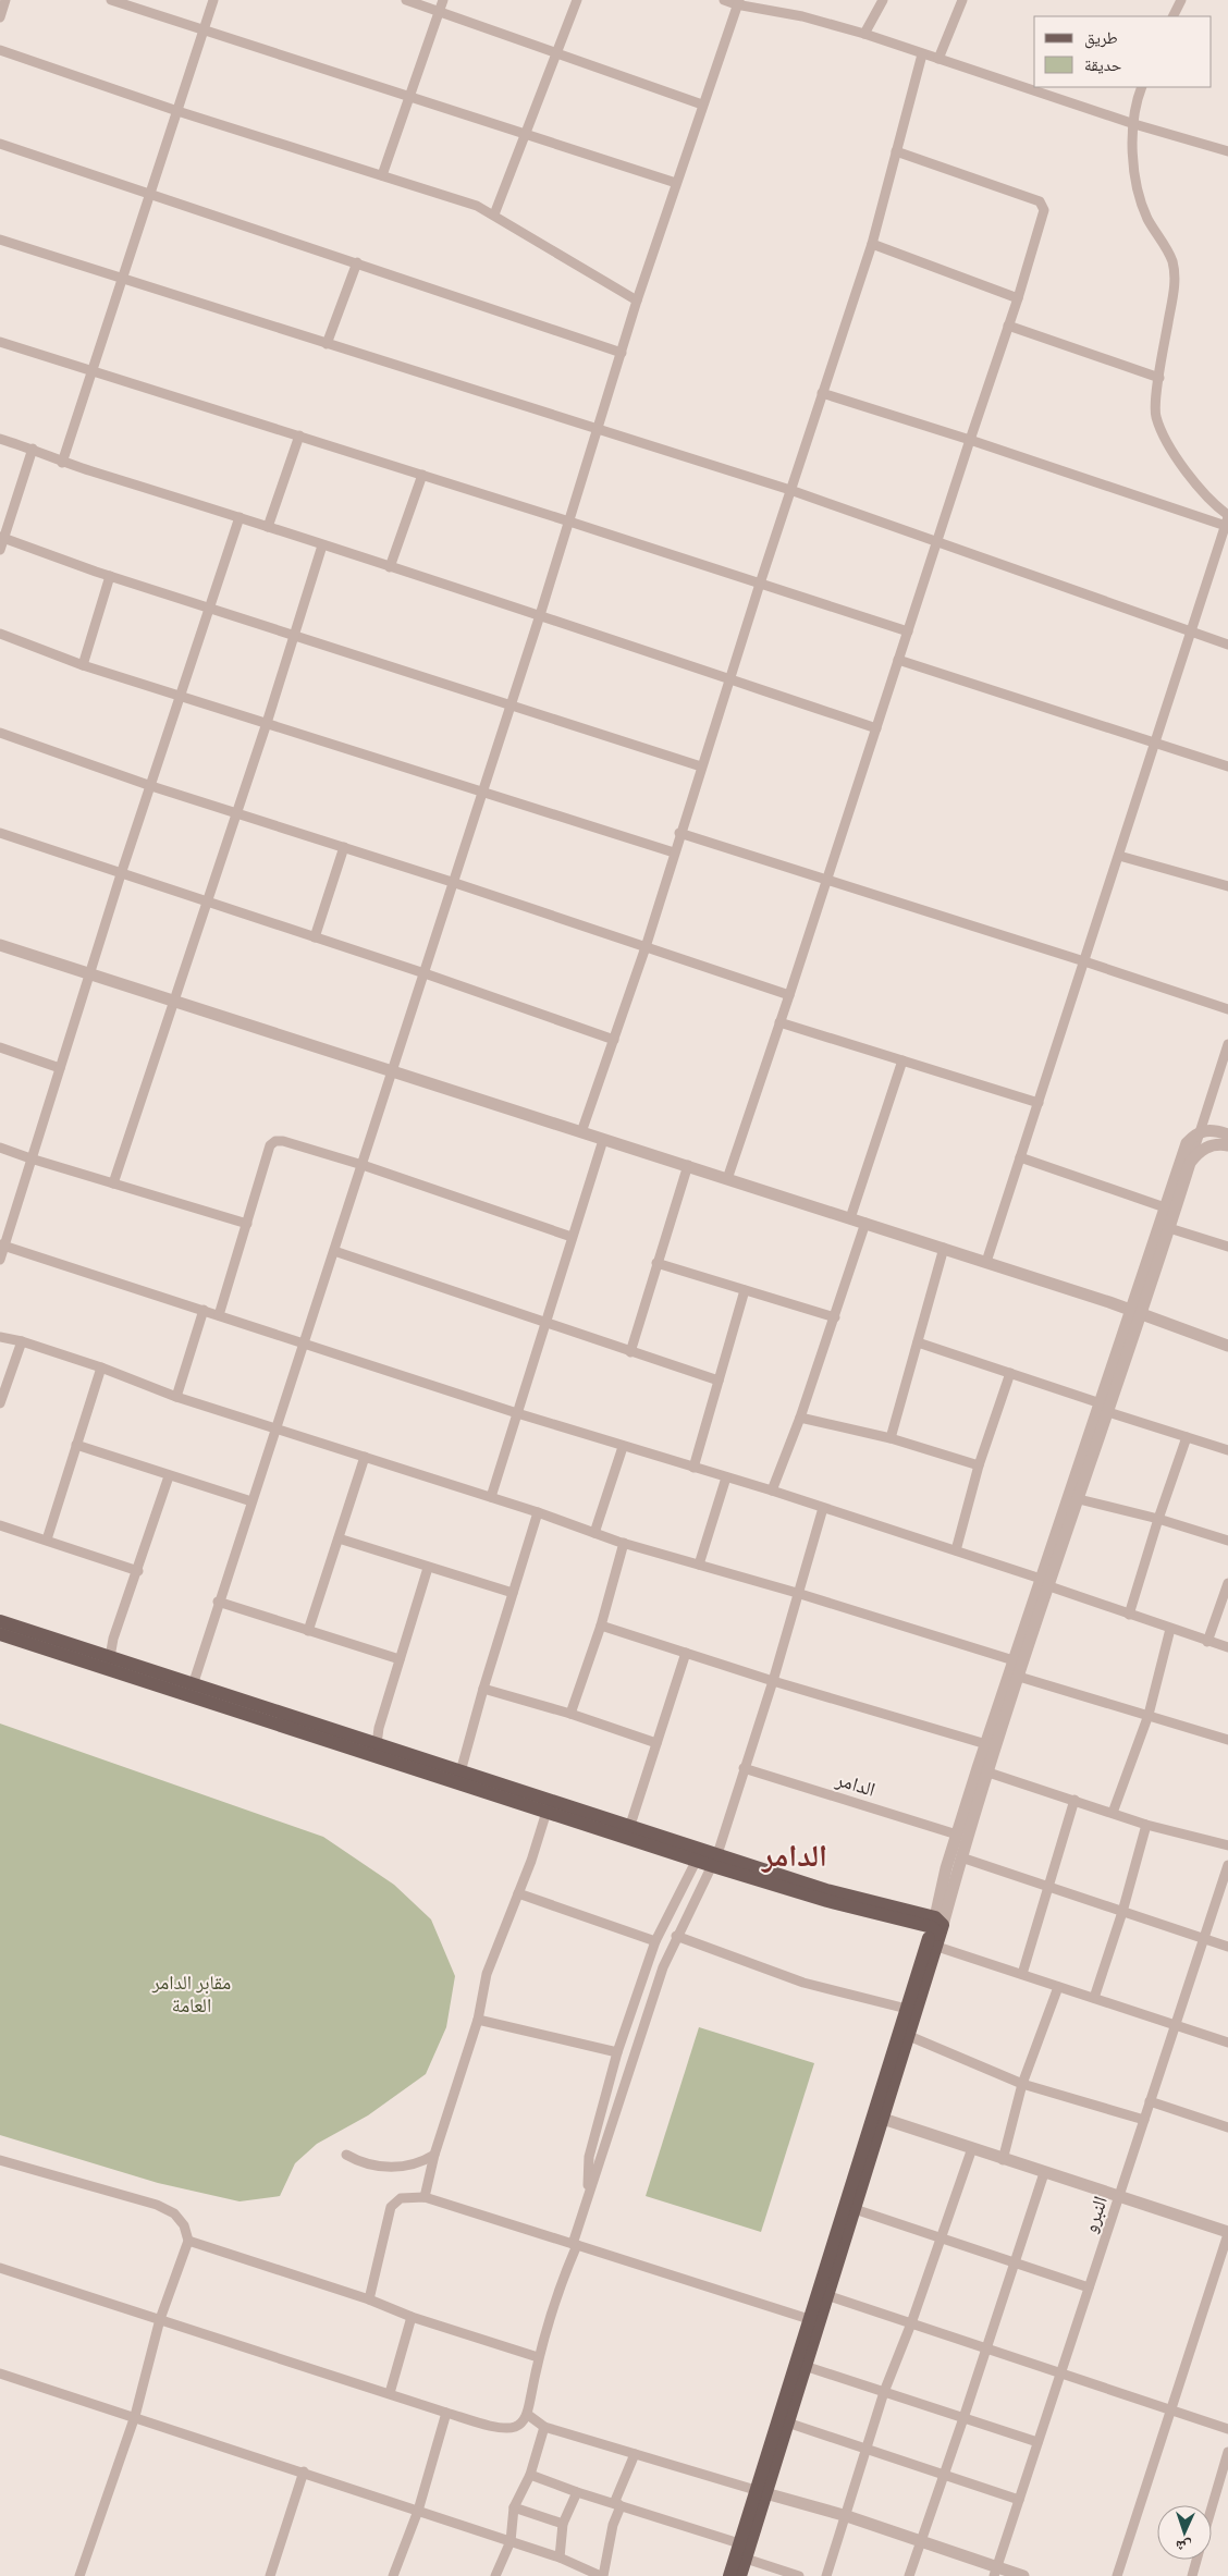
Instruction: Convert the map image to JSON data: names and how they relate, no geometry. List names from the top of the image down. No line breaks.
{"streets":{"street":["الدامر","النبرو"]},"districts":["الدامر"],"parks":["مقابر الدامر العامة"],"legend":["طريق","حديقة"],"north":"bottom"}
